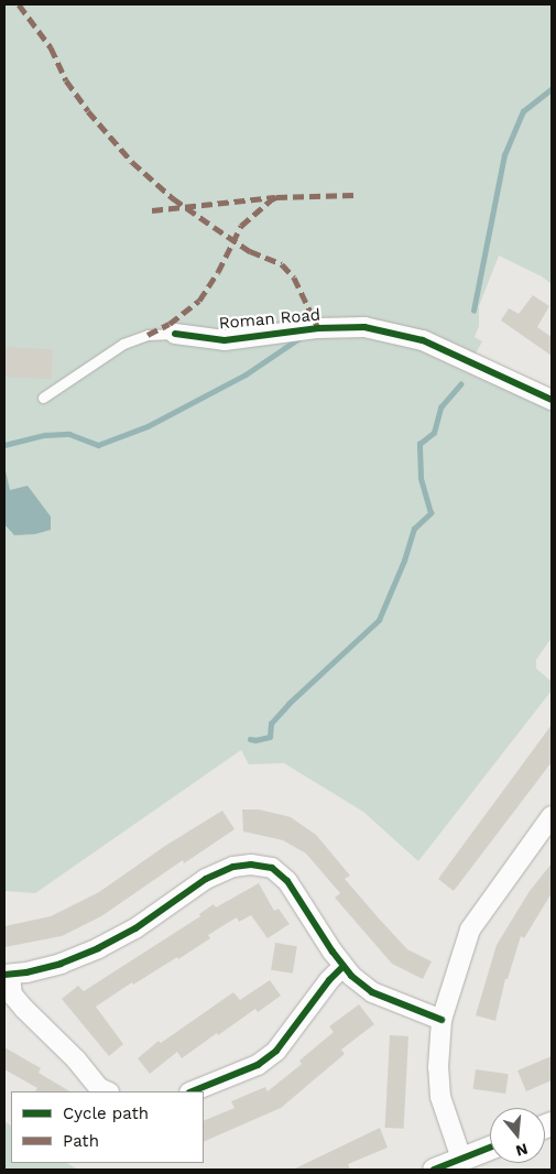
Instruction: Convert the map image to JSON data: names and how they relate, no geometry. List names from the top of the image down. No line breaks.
{"streets":{"street":["Roman Road"]},"legend":["Cycle path","Path"],"north":"bottom"}
